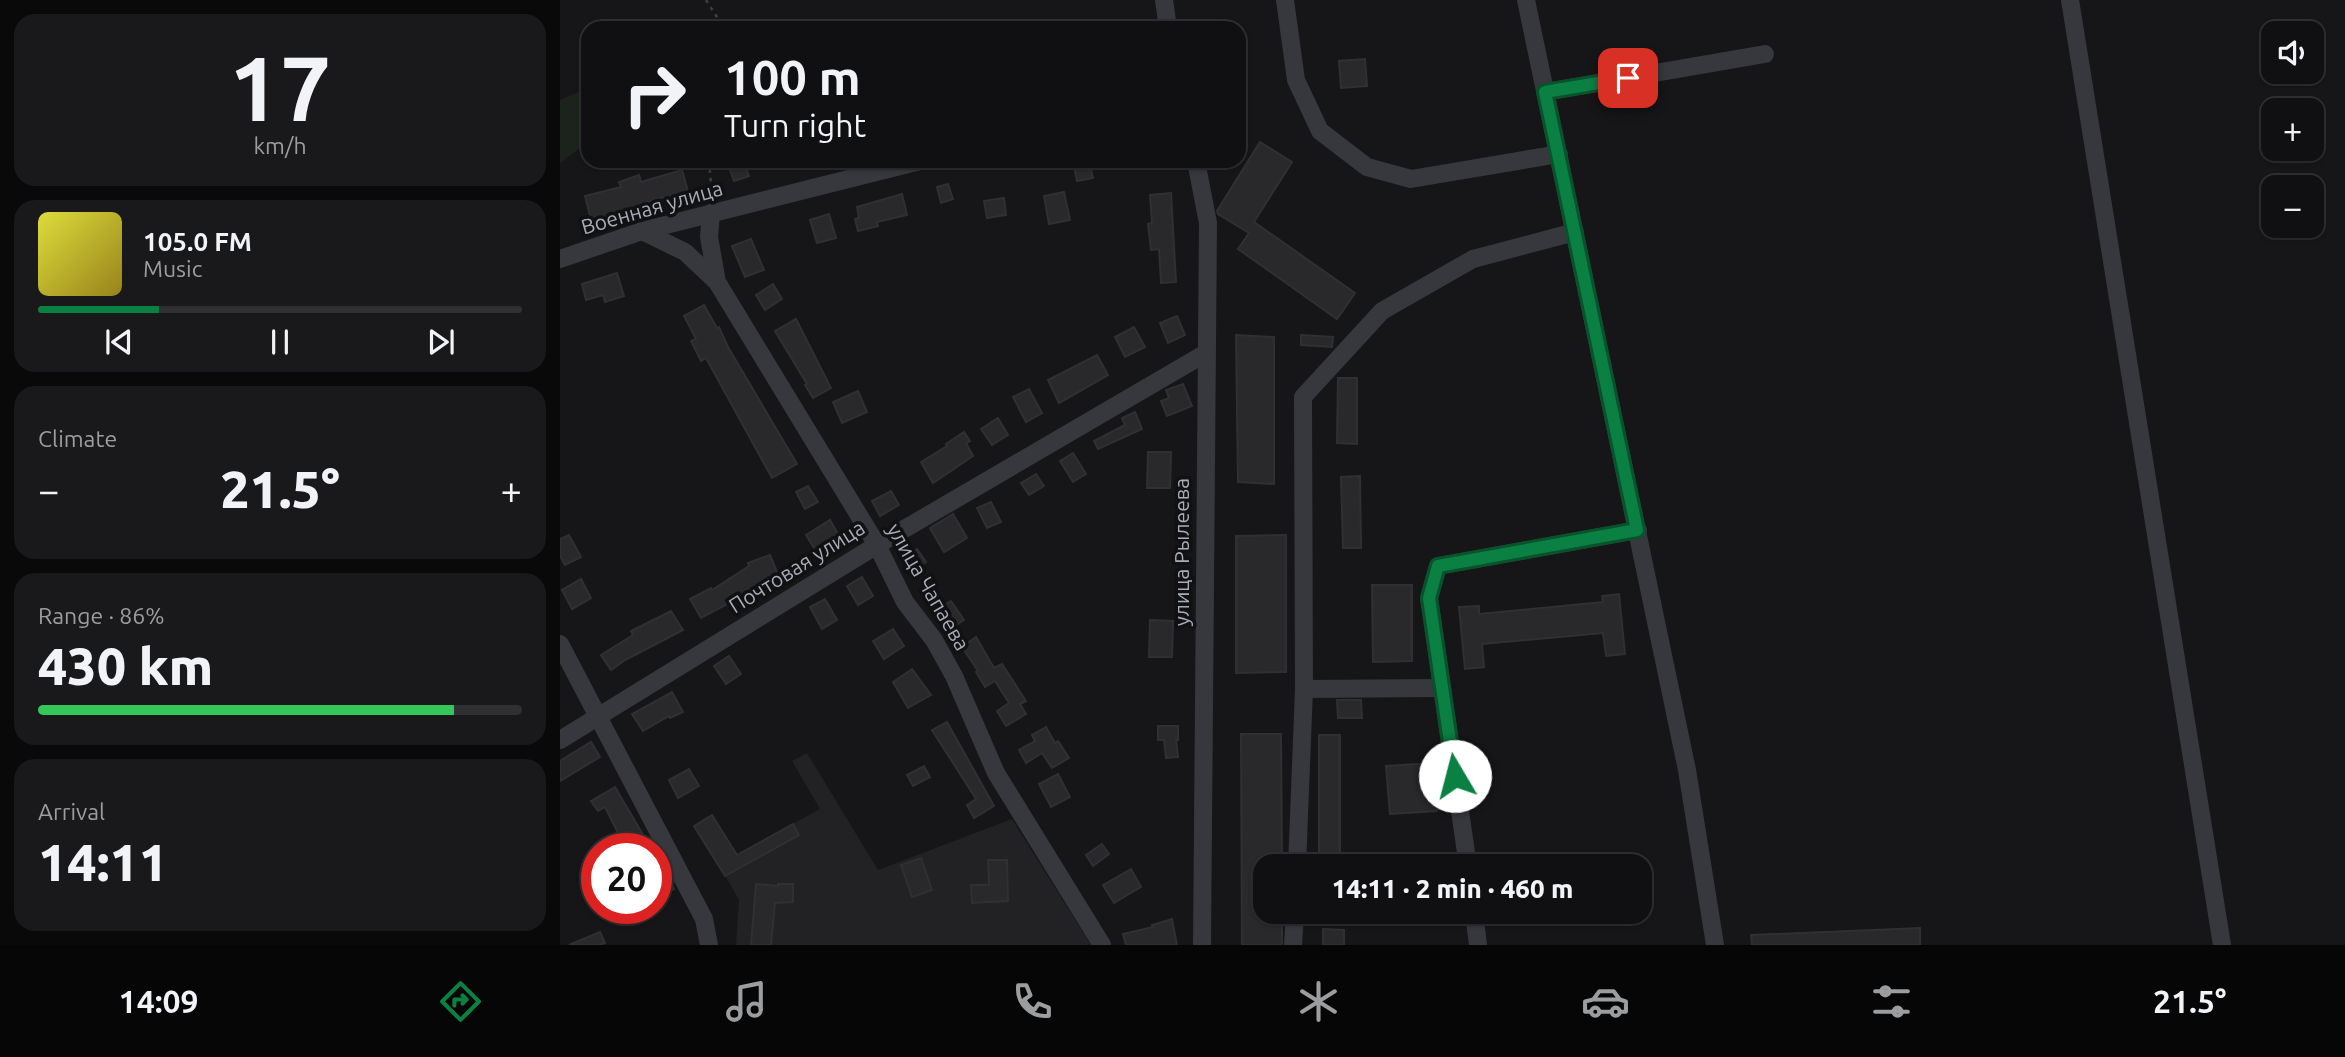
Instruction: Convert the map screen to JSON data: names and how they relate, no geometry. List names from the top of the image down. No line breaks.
{"streets":{"street":["Военная улица","улица Рылеева","Почтовая улица","улица Чапаева"]},"crossings":[["Военная улица","улица Чапаева"],["улица Рылеева","Почтовая улица"],["Почтовая улица","улица Чапаева"]],"page":{"tile":[["17","km/h"],"Climate",["Range · 86%","430 km"],["Arrival","14:11"]],"map_buttons":["+","−"],"turn":["100 m","Turn right"],"song":["105.0 FM","Music"],"heat":["−","21.5°","+"],"limit":"20","trip":"14:11 · 2 min · 460 m","tabs":["14:09","21.5°"]}}
